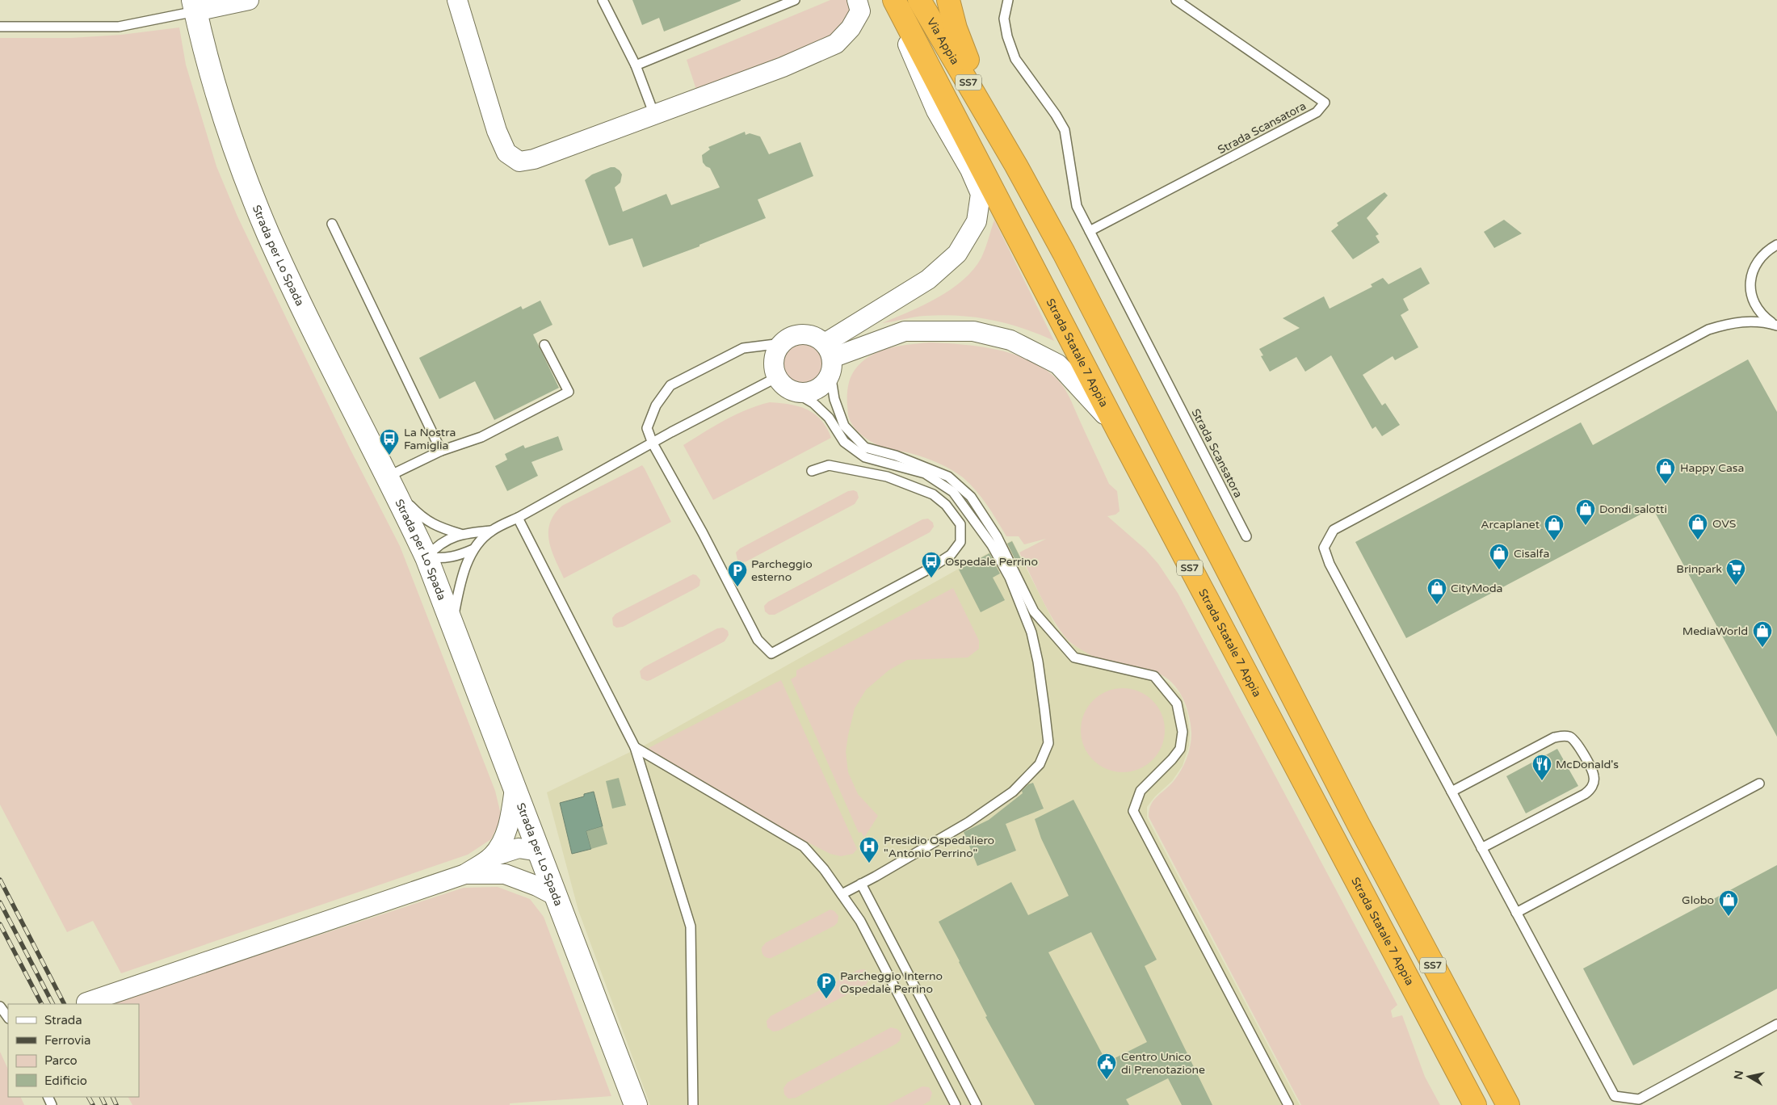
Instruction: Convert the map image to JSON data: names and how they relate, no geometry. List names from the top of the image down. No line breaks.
{"streets":{"highway":["Via Appia","SS7","Strada Statale 7 Appia"],"street":["Strada per Lo Spada"],"lane":["Strada Scansatora"]},"crossings":[["Via Appia","SS7"]],"places":{"bus stop":["La Nostra Famiglia","Ospedale Perrino"],"shop":["Happy Casa","Dondi salotti","OVS","Arcaplanet","Cisalfa","CityModa","MediaWorld","Globo"],"supermarket":["Brinpark"],"parking":["Parcheggio esterno","Parcheggio Interno Ospedale Perrino"],"restaurant":["McDonald's"],"hospital":["Presidio Ospedaliero \"Antonio Perrino\""],"public building":["Centro Unico di Prenotazione"]},"legend":["Strada","Ferrovia","Parco","Edificio"],"north":"left"}
